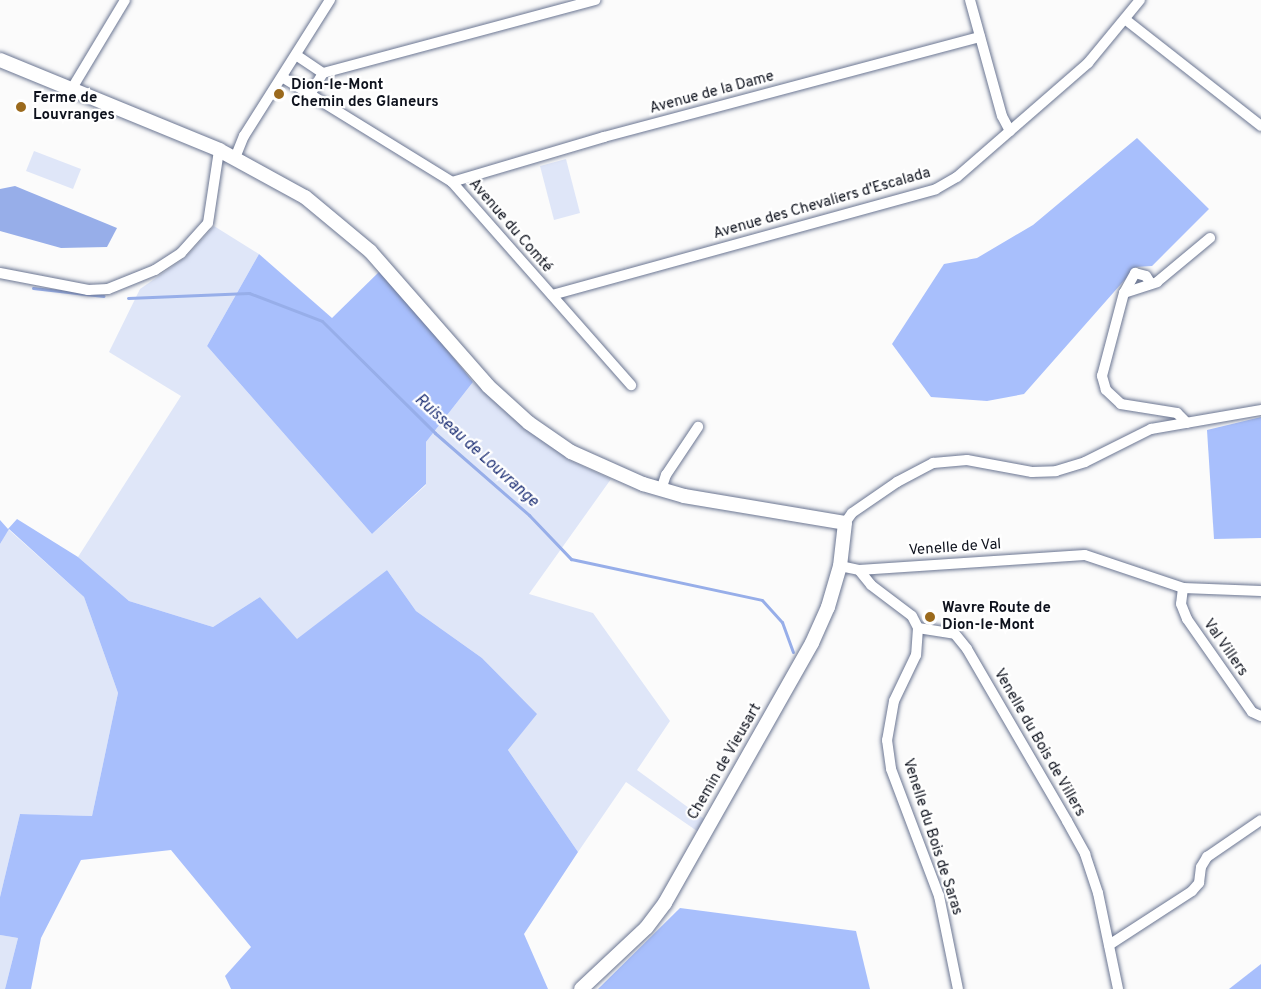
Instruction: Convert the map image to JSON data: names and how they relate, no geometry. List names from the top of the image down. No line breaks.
{"streets":{"street":["Avenue de la Dame","Avenue des Chevaliers d'Escalada","Avenue du Comté","Venelle de Val","Val Villers","Venelle du Bois de Villers","Chemin de Vieusart","Venelle du Bois de Saras"]},"crossings":[["Avenue de la Dame","Avenue du Comté"],["Avenue des Chevaliers d'Escalada","Avenue du Comté"],["Venelle de Val","Val Villers"],["Venelle de Val","Chemin de Vieusart"],["Venelle du Bois de Villers","Venelle du Bois de Saras"]],"water":["Ruisseau de Louvrange"],"places":["Dion-le-Mont Chemin des Glaneurs","Ferme de Louvranges","Wavre Route de Dion-le-Mont"]}
